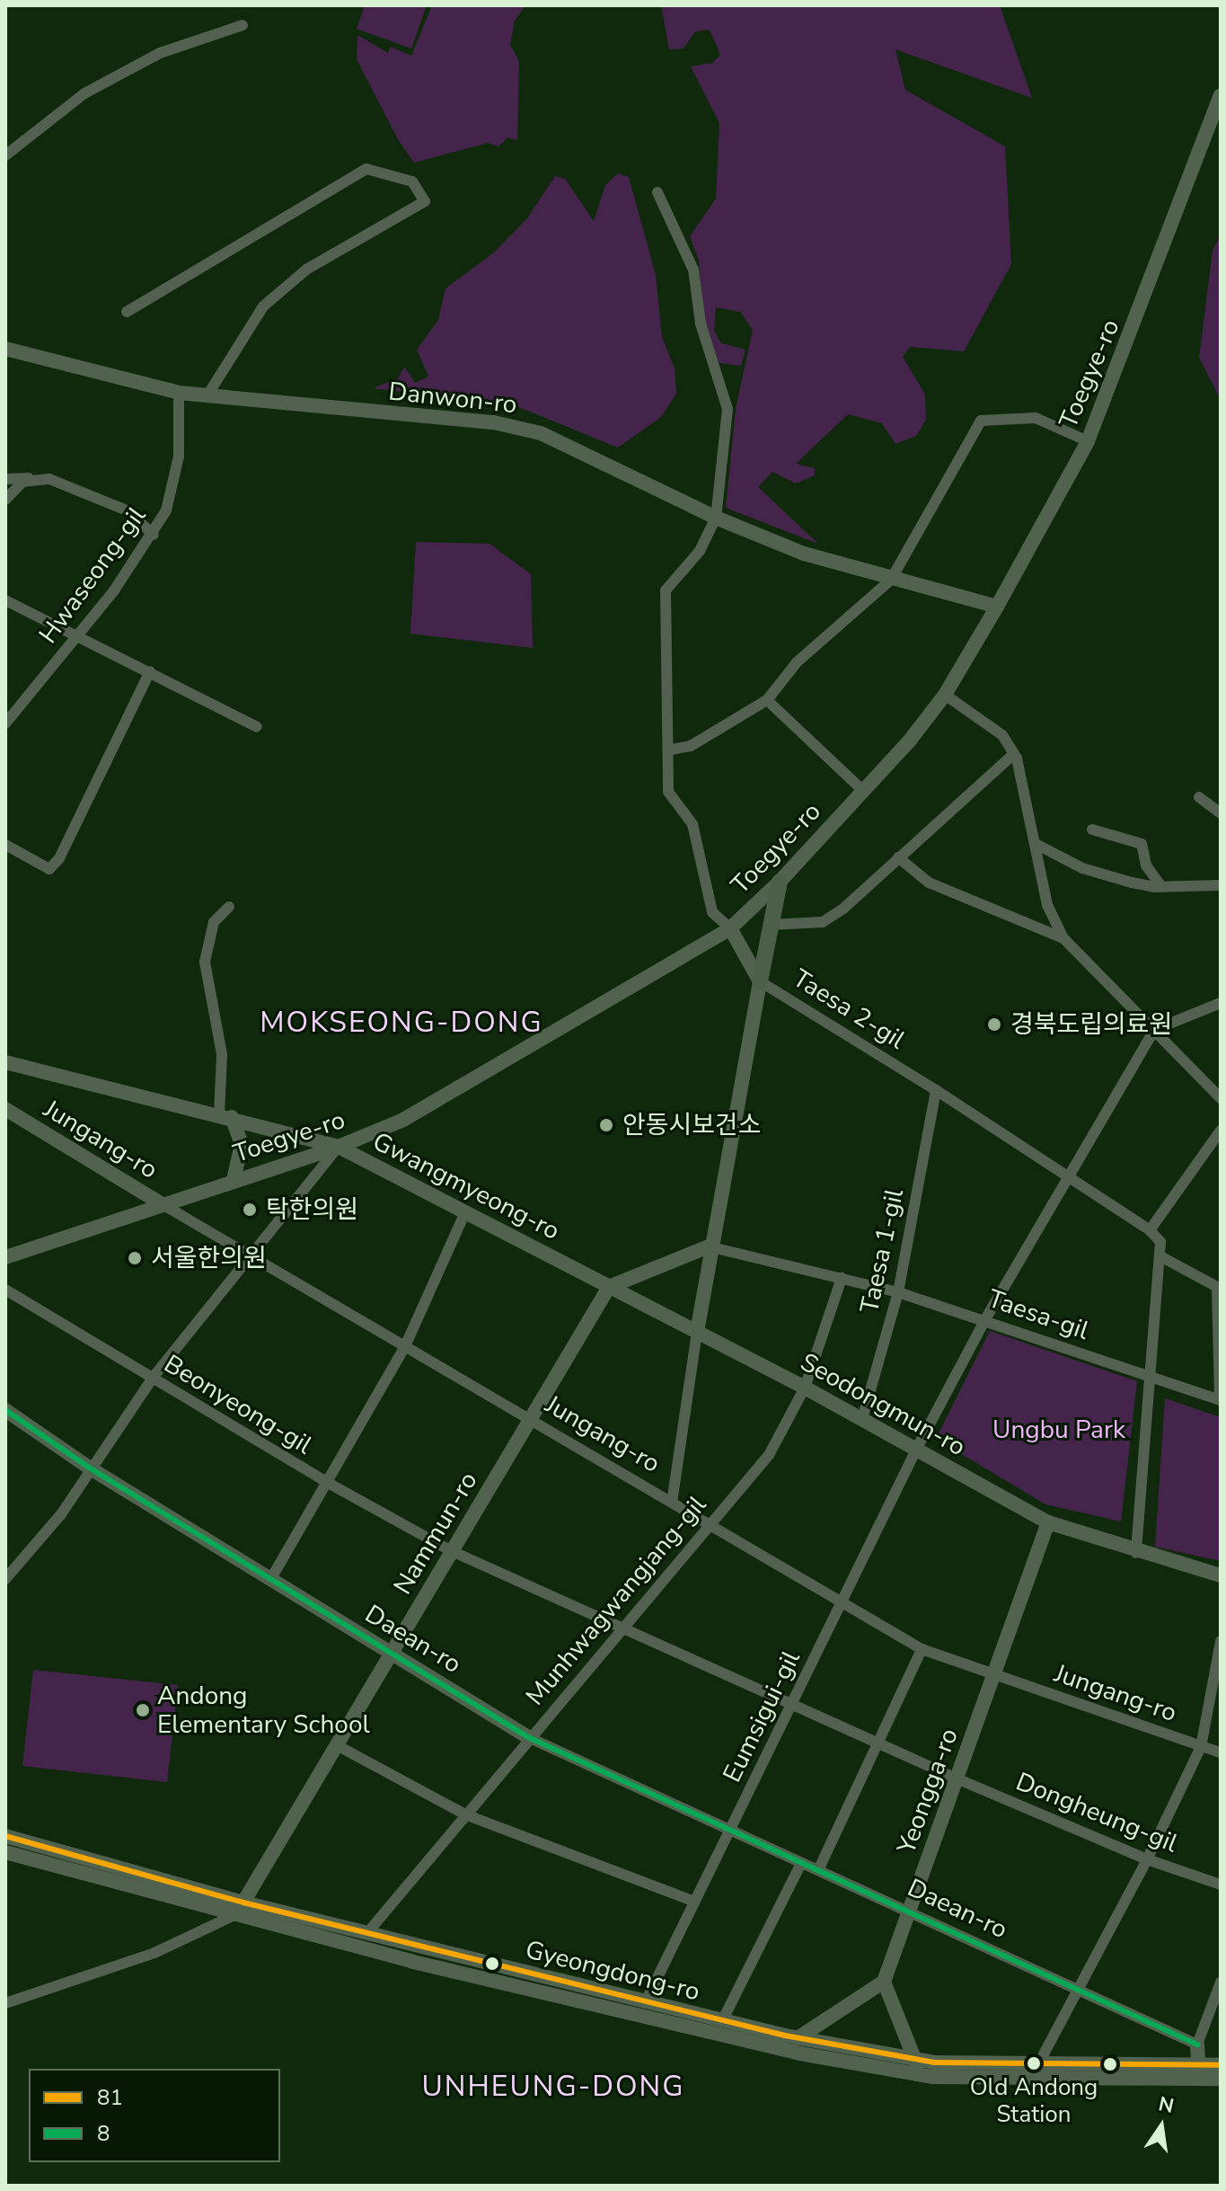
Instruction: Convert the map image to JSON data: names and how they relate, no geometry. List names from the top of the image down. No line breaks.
{"streets":{"street":["Toegye-ro","Danwon-ro","Hwaseong-gil","Taesa 2-gil","Jungang-ro","Gwangmyeong-ro","Taesa 1-gil","Taesa-gil","Beonyeong-gil","Seodongmun-ro","Nammun-ro","Munhwagwangjang-gil","Daean-ro","Eumsigui-gil","Yeongga-ro","Dongheung-gil","Gyeongdong-ro"]},"crossings":[["Toegye-ro","Danwon-ro"],["Toegye-ro","Jungang-ro"],["Toegye-ro","Gwangmyeong-ro"],["Danwon-ro","Hwaseong-gil"],["Taesa 2-gil","Taesa 1-gil"],["Taesa 2-gil","Taesa-gil"],["Taesa 2-gil","Seodongmun-ro"],["Taesa 2-gil","Eumsigui-gil"],["Jungang-ro","Nammun-ro"],["Jungang-ro","Munhwagwangjang-gil"],["Jungang-ro","Eumsigui-gil"],["Jungang-ro","Yeongga-ro"],["Gwangmyeong-ro","Seodongmun-ro"],["Gwangmyeong-ro","Nammun-ro"],["Taesa 1-gil","Taesa-gil"],["Taesa 1-gil","Seodongmun-ro"],["Taesa-gil","Eumsigui-gil"],["Beonyeong-gil","Nammun-ro"],["Beonyeong-gil","Munhwagwangjang-gil"],["Beonyeong-gil","Dongheung-gil"],["Seodongmun-ro","Nammun-ro"],["Seodongmun-ro","Munhwagwangjang-gil"],["Seodongmun-ro","Eumsigui-gil"],["Seodongmun-ro","Yeongga-ro"],["Nammun-ro","Daean-ro"],["Nammun-ro","Gyeongdong-ro"],["Munhwagwangjang-gil","Daean-ro"],["Munhwagwangjang-gil","Dongheung-gil"],["Munhwagwangjang-gil","Gyeongdong-ro"],["Daean-ro","Eumsigui-gil"],["Daean-ro","Yeongga-ro"],["Eumsigui-gil","Dongheung-gil"],["Eumsigui-gil","Gyeongdong-ro"],["Yeongga-ro","Dongheung-gil"]],"districts":["MOKSEONG-DONG","UNHEUNG-DONG"],"parks":["Ungbu Park"],"places":["경북도립의료원","안동시보건소","탁한의원","서울한의원","Andong Elementary School","Old Andong Station"],"lines":["transit line 8","transit line 81"],"legend":["81","8"],"north":"top"}
